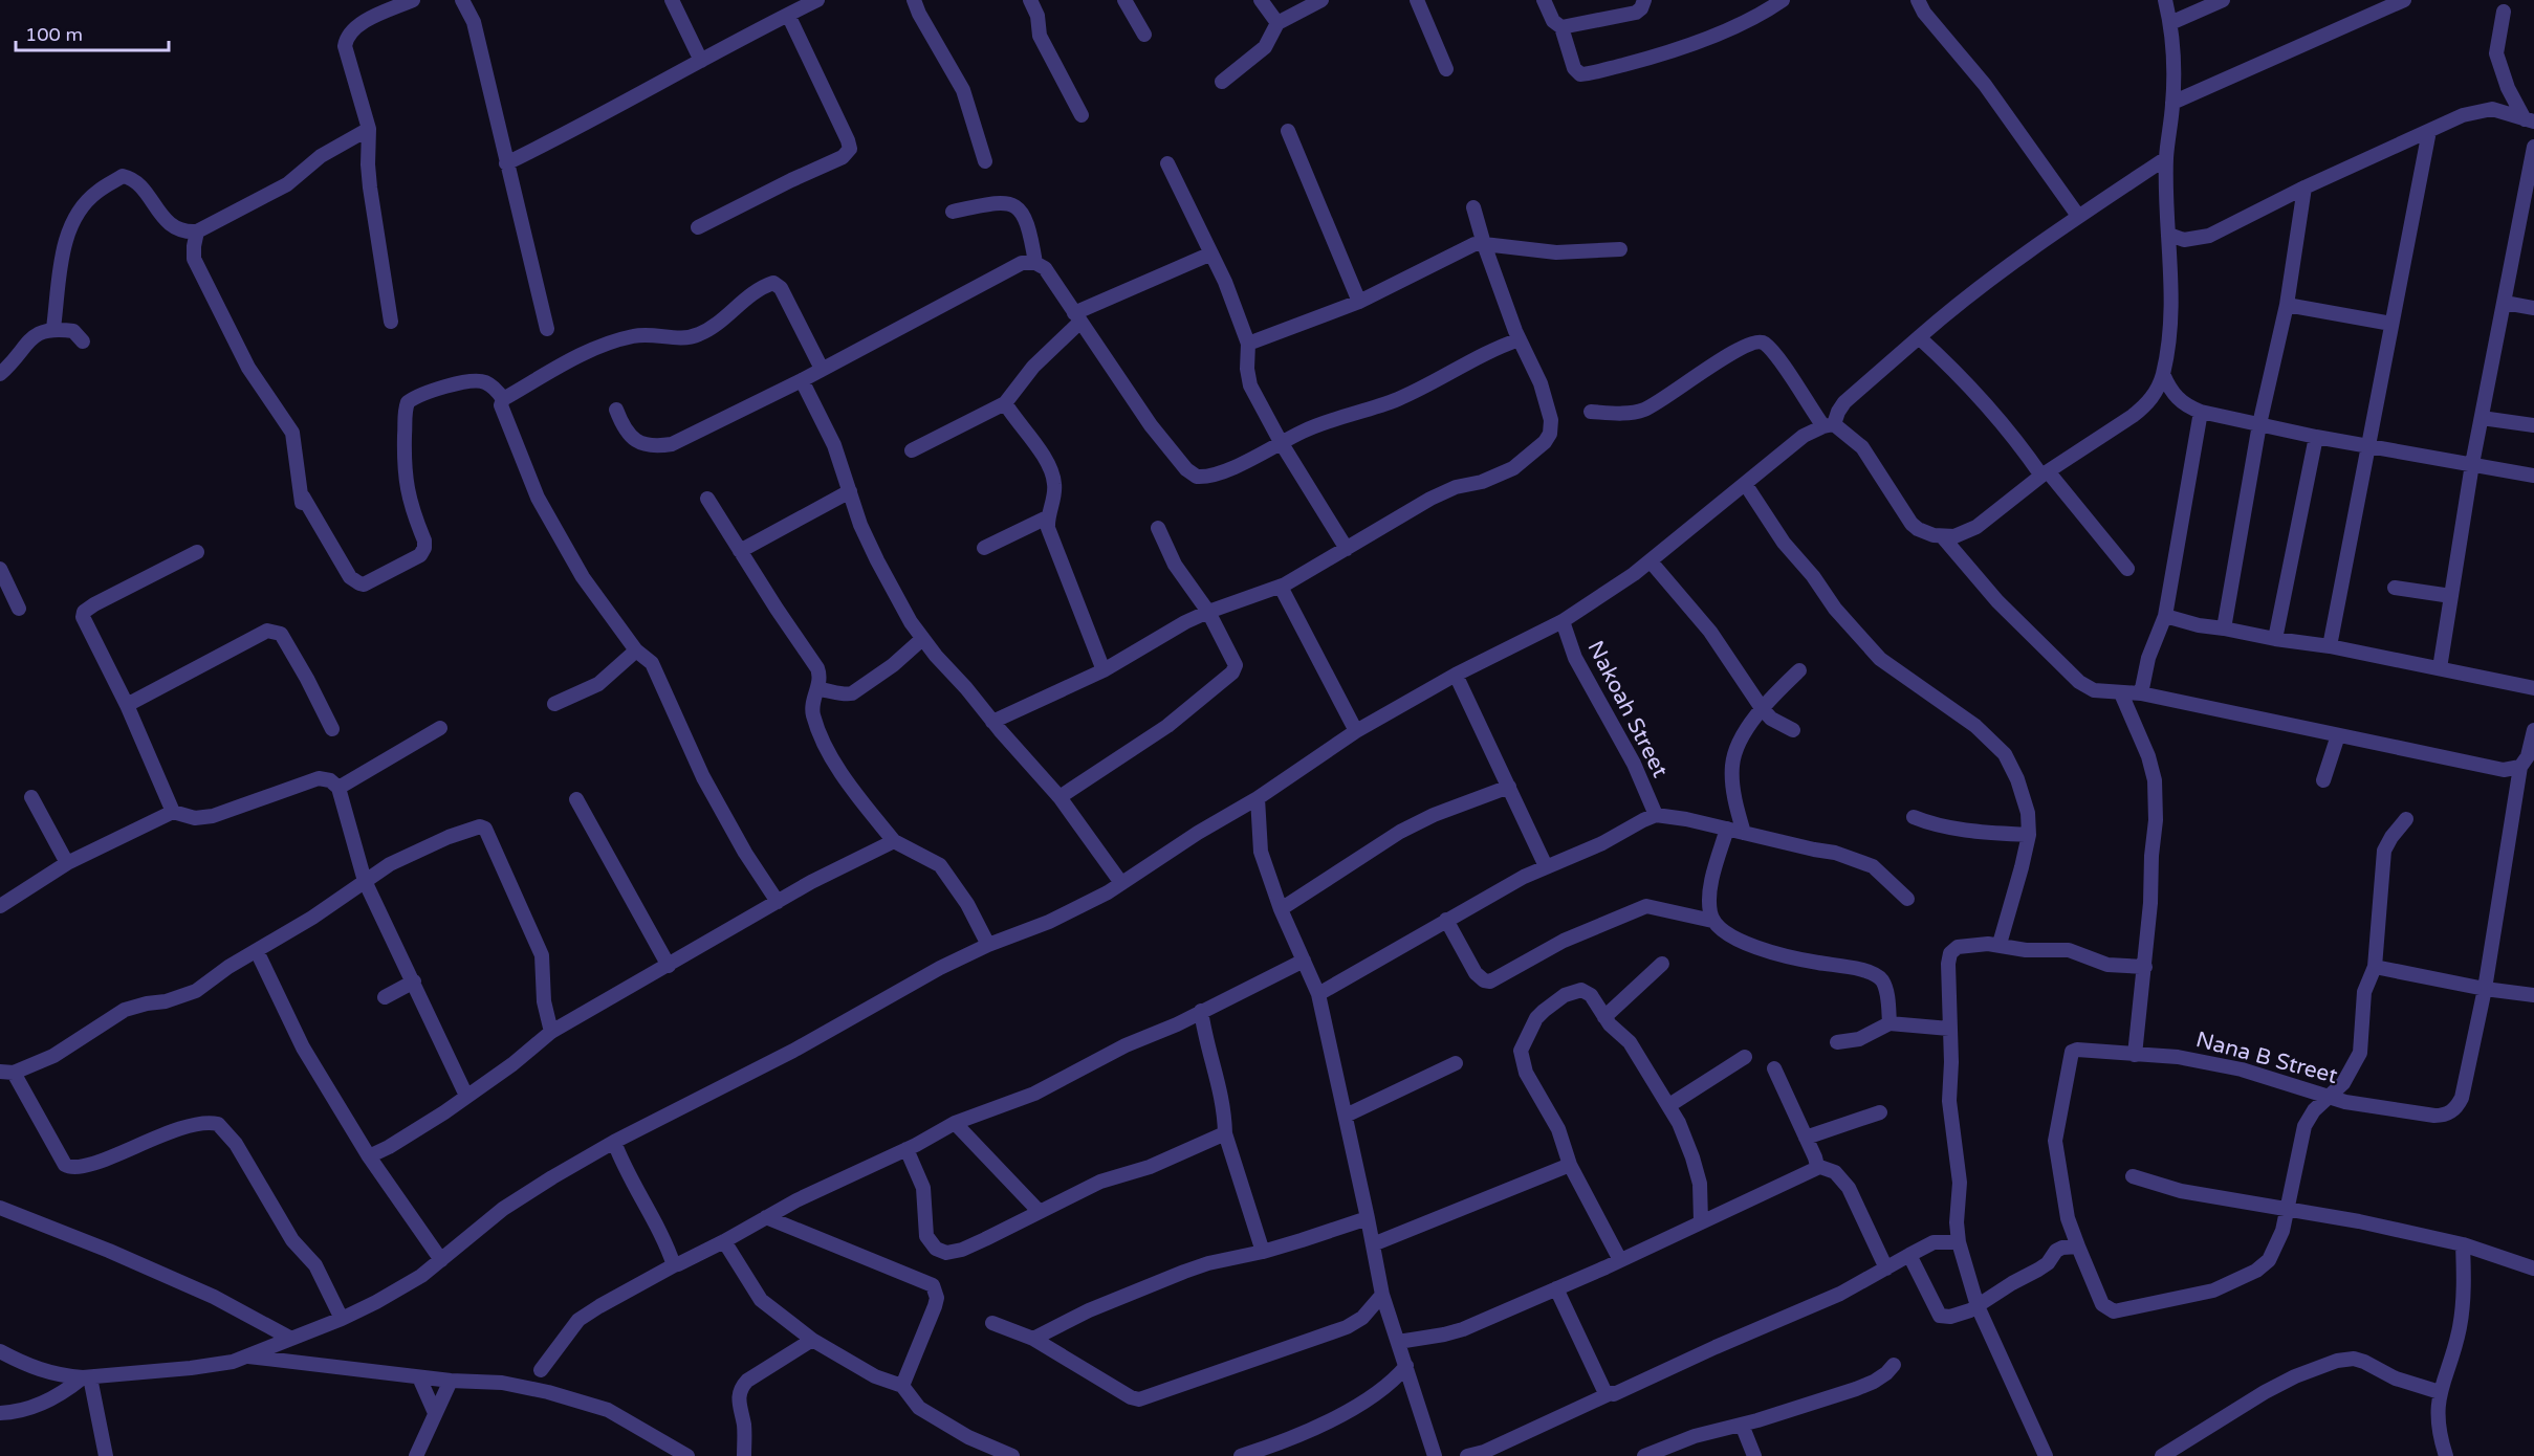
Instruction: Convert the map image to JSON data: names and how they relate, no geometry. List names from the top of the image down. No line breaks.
{"streets":{"street":["Nakoah Street","Nana B Street"]},"scale_bar":"100 m"}
